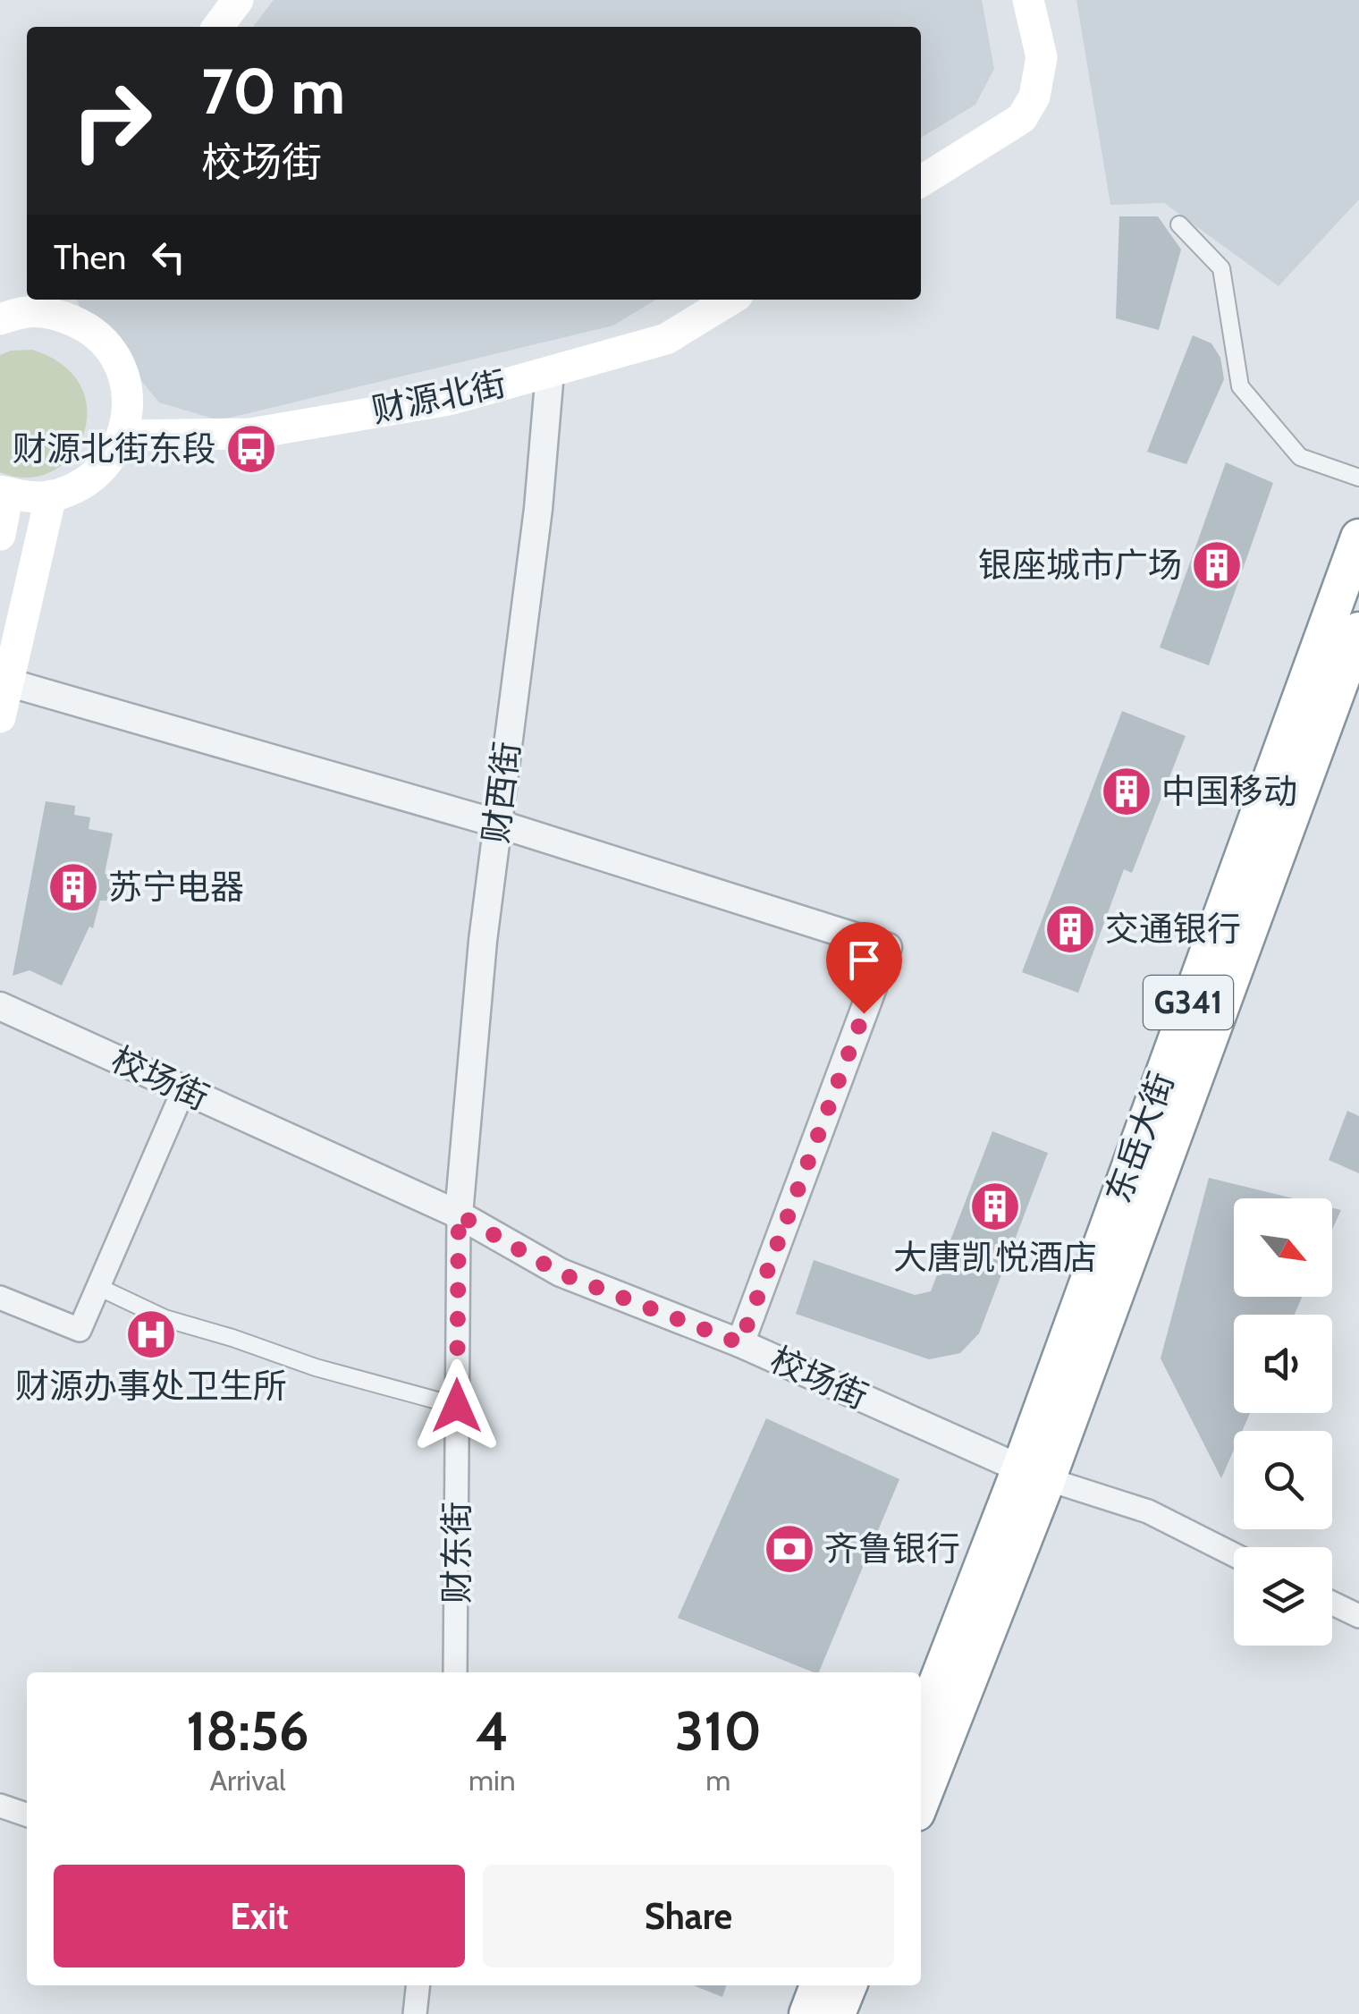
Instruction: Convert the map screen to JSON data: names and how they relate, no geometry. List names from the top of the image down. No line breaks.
{"streets":{"highway":["G341","东岳大街"],"main road":["财源北街"],"street":["财西街","校场街","财东街"]},"crossings":[["财源北街","财西街"],["财西街","校场街"],["财西街","财东街"],["校场街","东岳大街"],["校场街","财东街"]],"places":{"bus stop":["财源北街东段"],"building":["银座城市广场","中国移动","苏宁电器","交通银行","大唐凯悦酒店"],"hospital":["财源办事处卫生所"],"bank":["齐鲁银行"]},"north":"bottom right","page":{"turn":["70 m","校场街"],"then":"Then","eta":["18:56","Arrival","4","min","310","m"],"buttons":["Exit","Share"]}}
